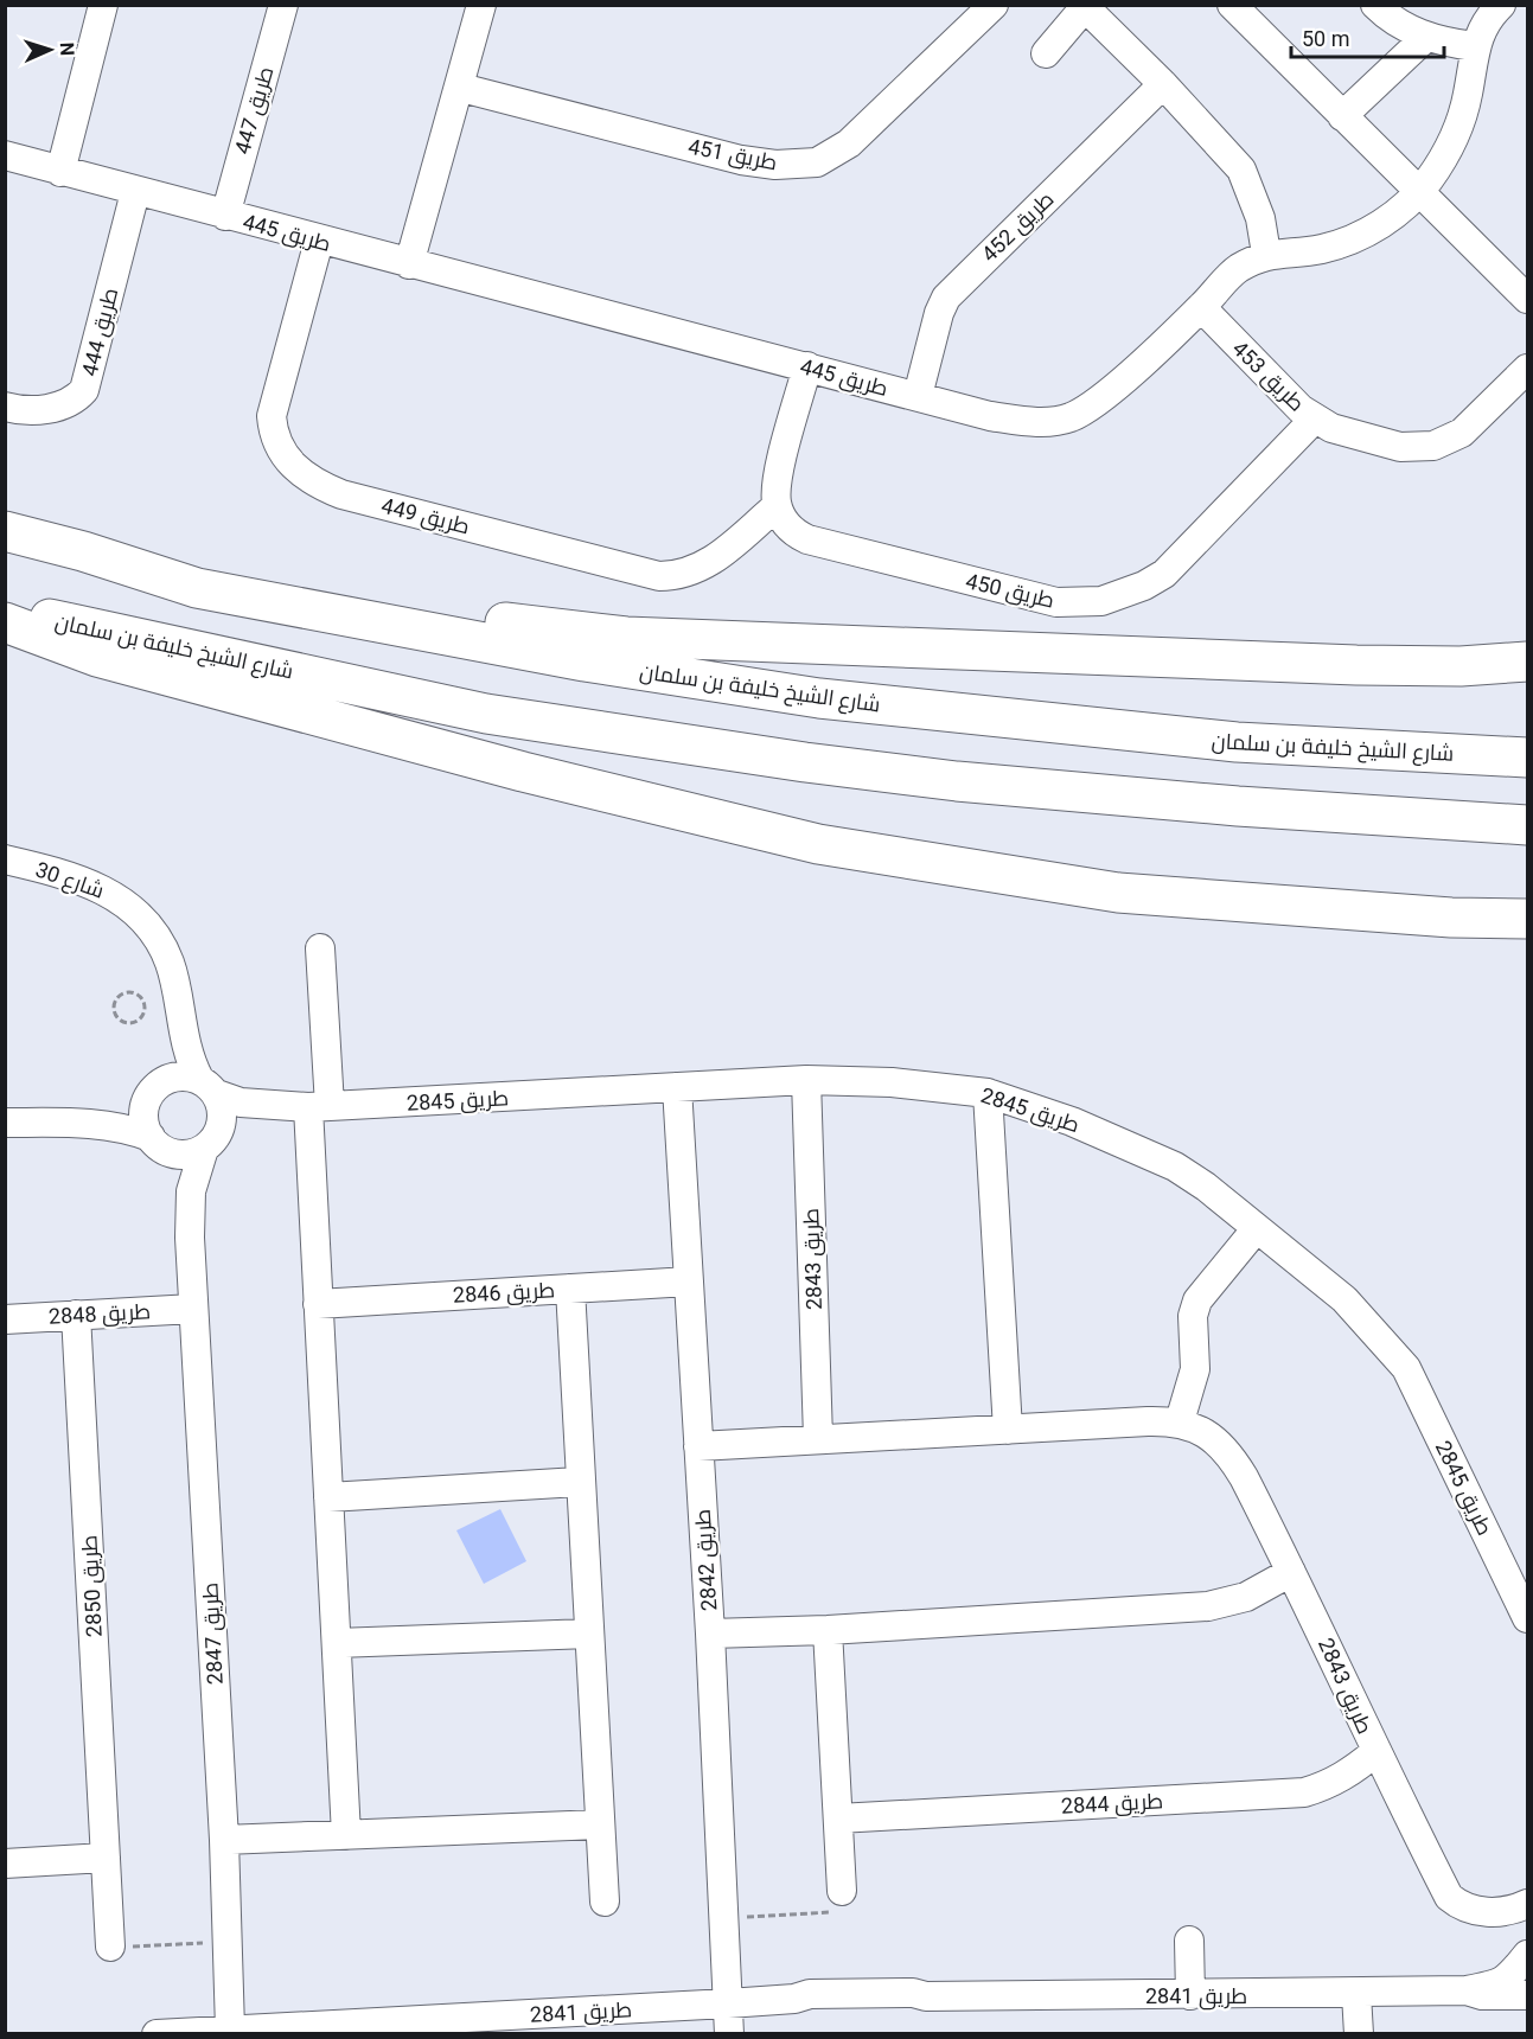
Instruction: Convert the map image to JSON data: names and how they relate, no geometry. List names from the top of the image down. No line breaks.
{"streets":{"highway":["شارع الشيخ خليفة بن سلمان"],"street":["طريق 447","طريق 451","طريق 452","طريق 445","طريق 444","طريق 453","طريق 449","طريق 450","شارع 30","طريق 2845","طريق 2843","طريق 2846","طريق 2848","طريق 2842","طريق 2850","طريق 2847","طريق 2844","طريق 2841"]},"crossings":[["طريق 447","طريق 445"],["طريق 452","طريق 445"],["طريق 445","طريق 444"],["طريق 445","طريق 453"],["طريق 445","طريق 449"],["طريق 453","طريق 450"],["طريق 449","طريق 450"],["شارع 30","طريق 2845"],["شارع 30","طريق 2847"],["طريق 2845","طريق 2843"],["طريق 2845","طريق 2842"],["طريق 2845","طريق 2847"],["طريق 2843","طريق 2842"],["طريق 2843","طريق 2844"],["طريق 2846","طريق 2842"],["طريق 2848","طريق 2850"],["طريق 2848","طريق 2847"],["طريق 2842","طريق 2841"],["طريق 2847","طريق 2841"]],"scale_bar":"50 m","north":"right"}
